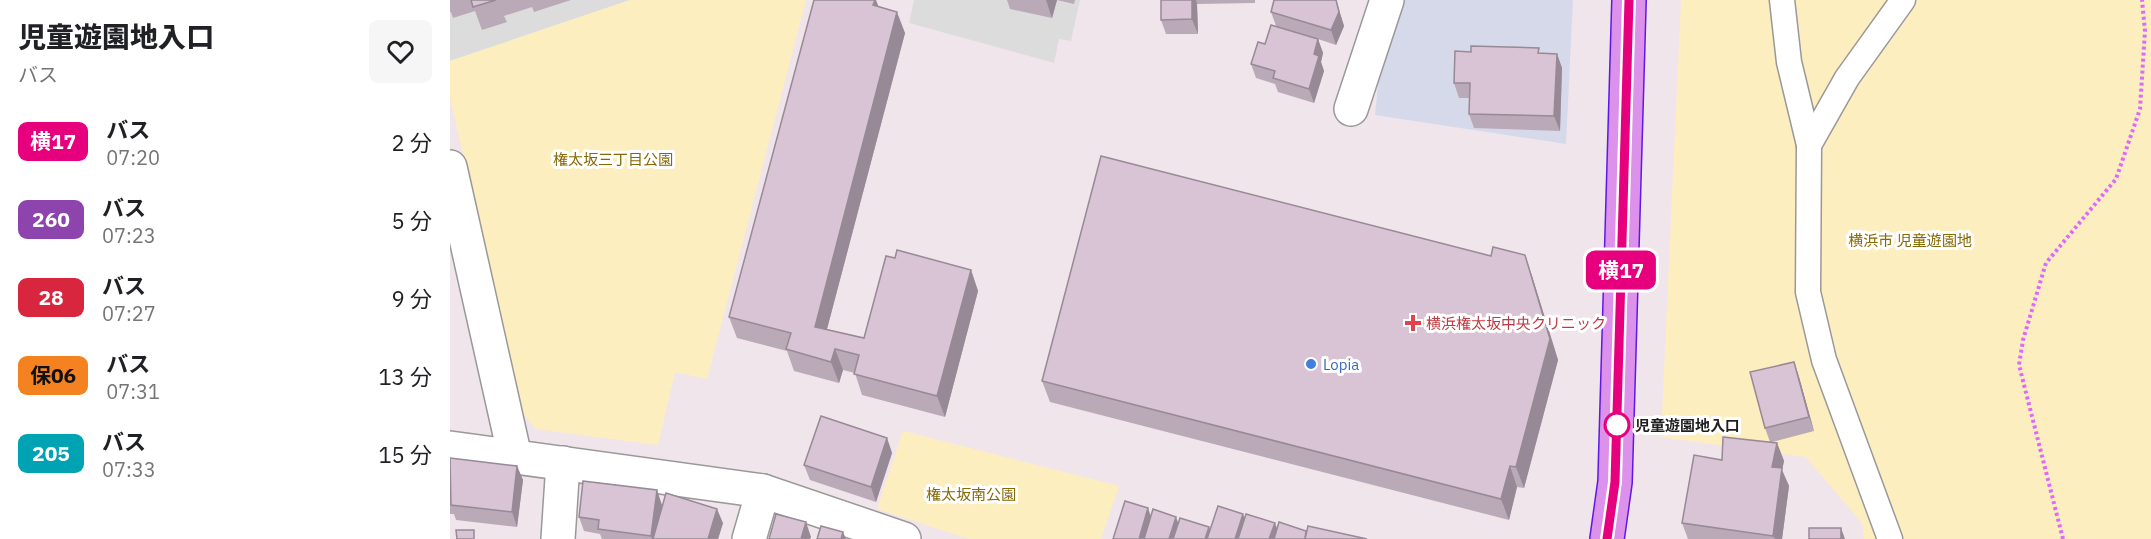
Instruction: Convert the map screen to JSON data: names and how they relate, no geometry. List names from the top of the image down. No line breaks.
{"parks":["権太坂三丁目公園","横浜市 児童遊園地","権太坂南公園"],"places":{"health":["横浜権太坂中央クリニック"],"other":["Lopia","児童遊園地入口"]},"lines":["bus line 横17"],"page":{"heading":["児童遊園地入口","バス"],"on_map":"横17","list":[{"mark":"横17","name":"バス","note":"07:20","value":"2 分"},{"mark":"260","name":"バス","note":"07:23","value":"5 分"},{"mark":"28","name":"バス","note":"07:27","value":"9 分"},{"mark":"保06","name":"バス","note":"07:31","value":"13 分"},{"mark":"205","name":"バス","note":"07:33","value":"15 分"}]}}
